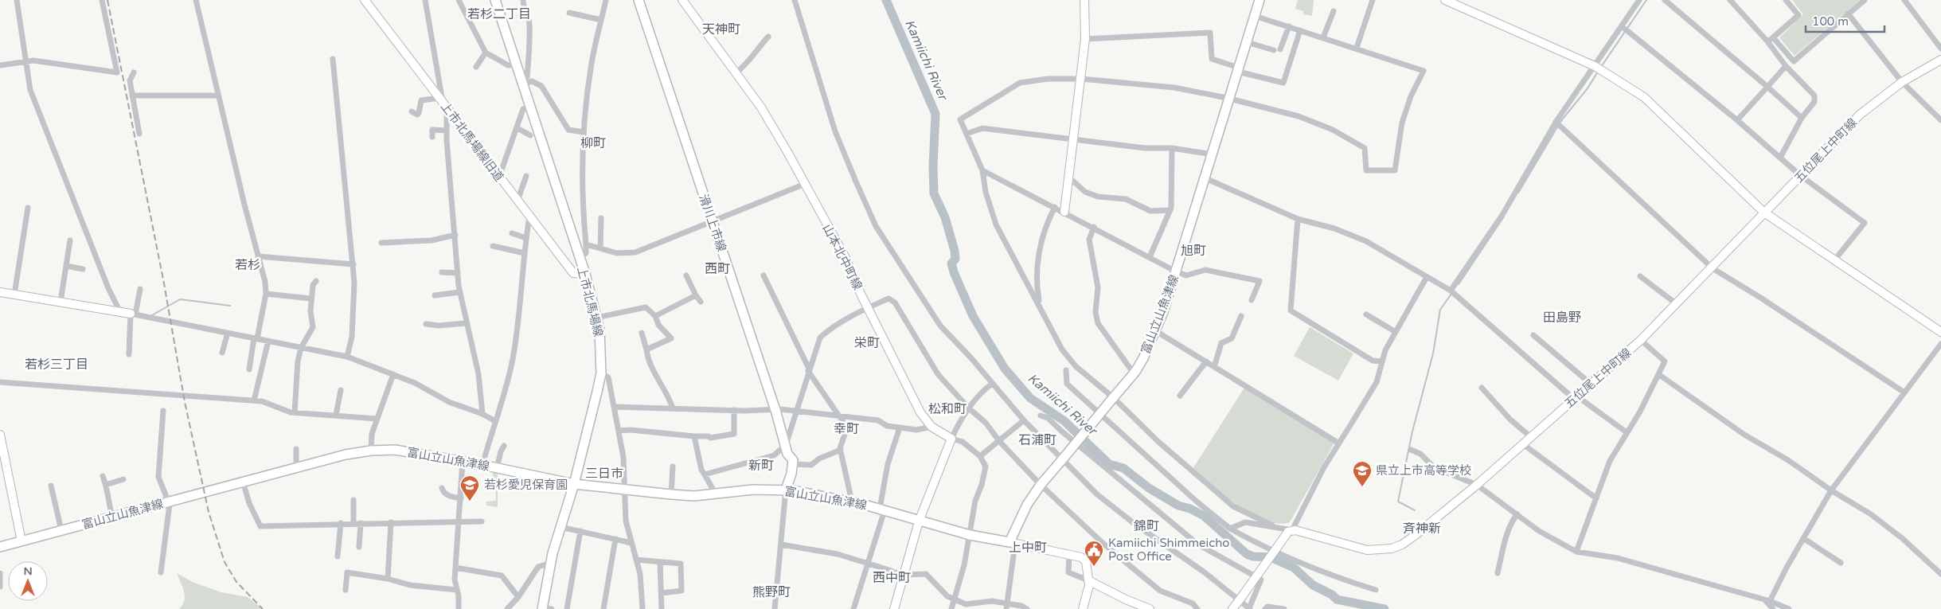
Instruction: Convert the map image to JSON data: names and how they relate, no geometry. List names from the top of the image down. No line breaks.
{"streets":{"main road":["上市北馬場線旧道","五位尾上中町線","滑川上市線","山本北中町線","上市北馬場線","富山立山魚津線"]},"crossings":[["上市北馬場線旧道","上市北馬場線"],["上市北馬場線","富山立山魚津線"]],"districts":["若杉二丁目","天神町","柳町","旭町","若杉","西町","田島野","栄町","若杉三丁目","松和町","幸町","石浦町","新町","三日市","錦町","斉神新","上中町","西中町","熊野町"],"water":["Kamiichi River"],"places":{"school or university":["県立上市高等学校","若杉愛児保育園"],"public building":["Kamiichi Shimmeicho Post Office"]},"scale_bar":"100 m","north":"top"}
